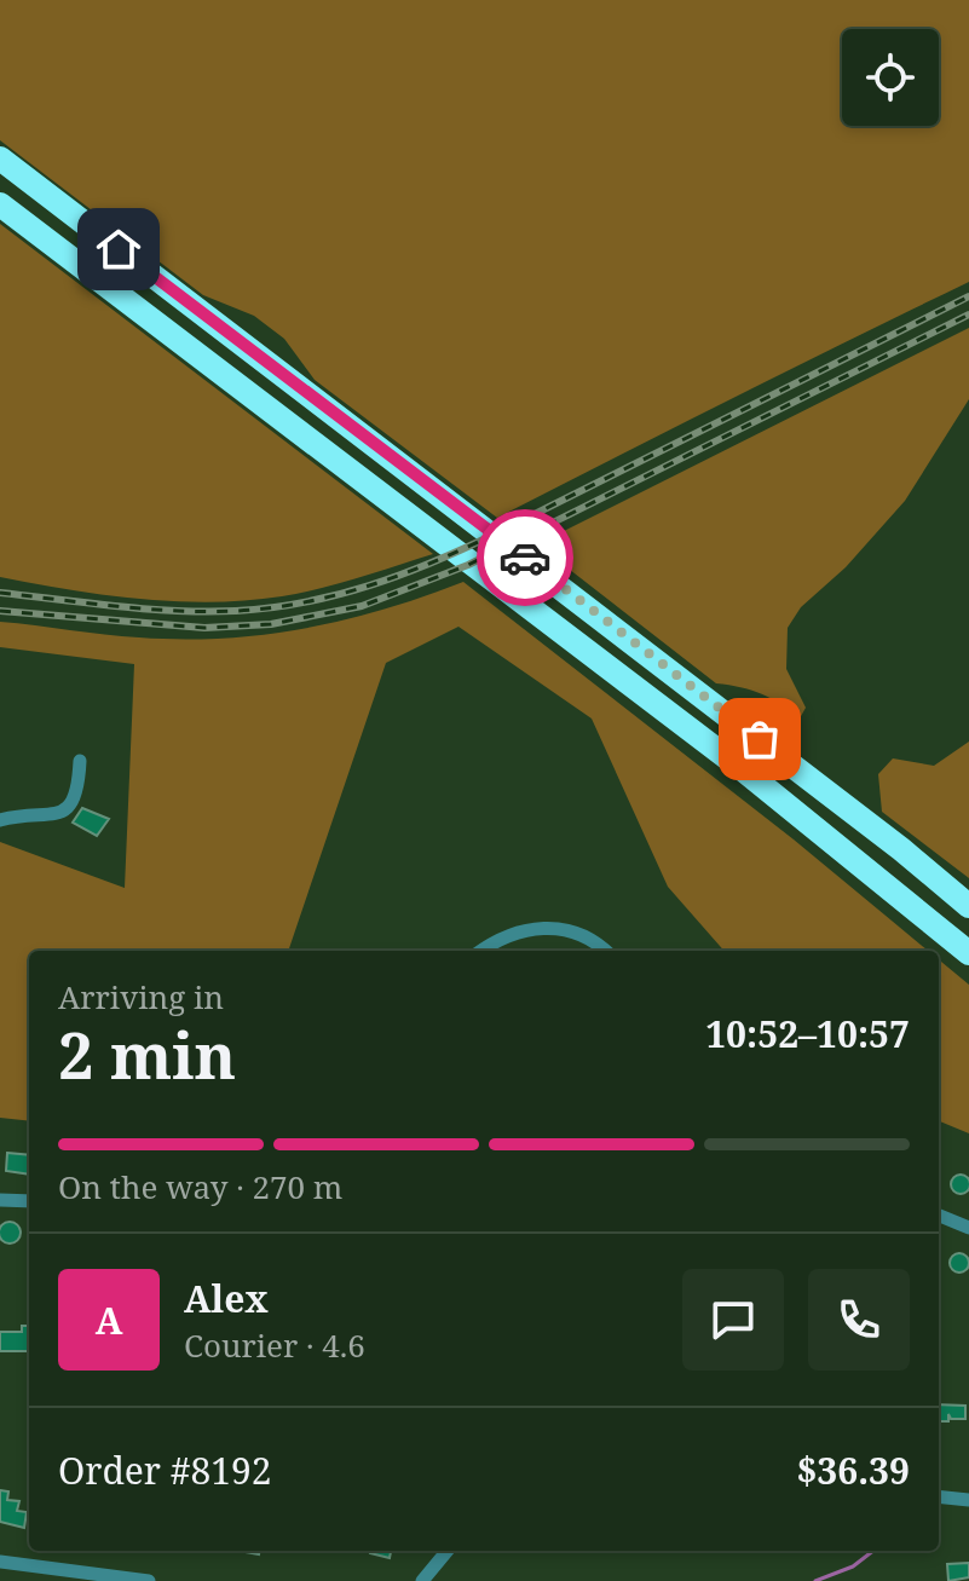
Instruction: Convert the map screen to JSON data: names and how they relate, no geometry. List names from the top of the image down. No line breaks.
{"page":{"heading":["2 min","Arriving in","10:52–10:57"],"panel":["Alex","Courier · 4.6","Order #8192","$36.39"],"bar":"On the way · 270 m","round":"A"}}
